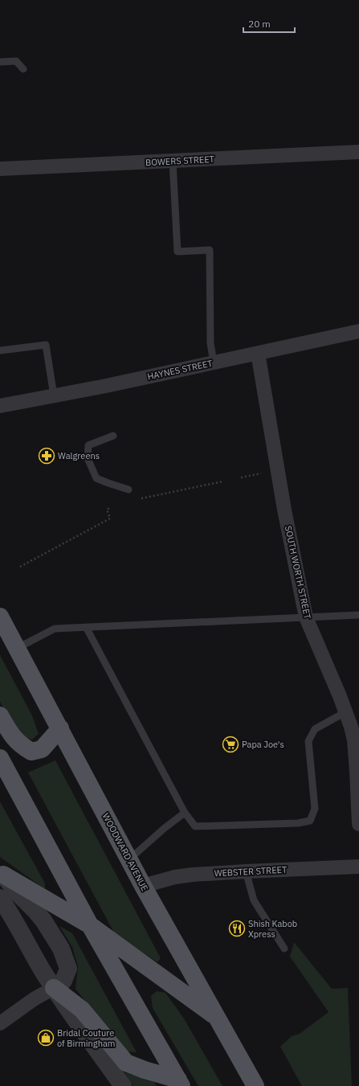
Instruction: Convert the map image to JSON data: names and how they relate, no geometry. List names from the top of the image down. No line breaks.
{"streets":{"main road":["WOODWARD AVENUE"],"street":["BOWERS STREET","HAYNES STREET","SOUTH WORTH STREET","WEBSTER STREET"]},"crossings":[["HAYNES STREET","SOUTH WORTH STREET"],["WOODWARD AVENUE","WEBSTER STREET"]],"places":{"pharmacy":["Walgreens"],"supermarket":["Papa Joe's"],"restaurant":["Shish Kabob Xpress"],"shop":["Bridal Couture of Birmingham"]},"scale_bar":"20 m"}
